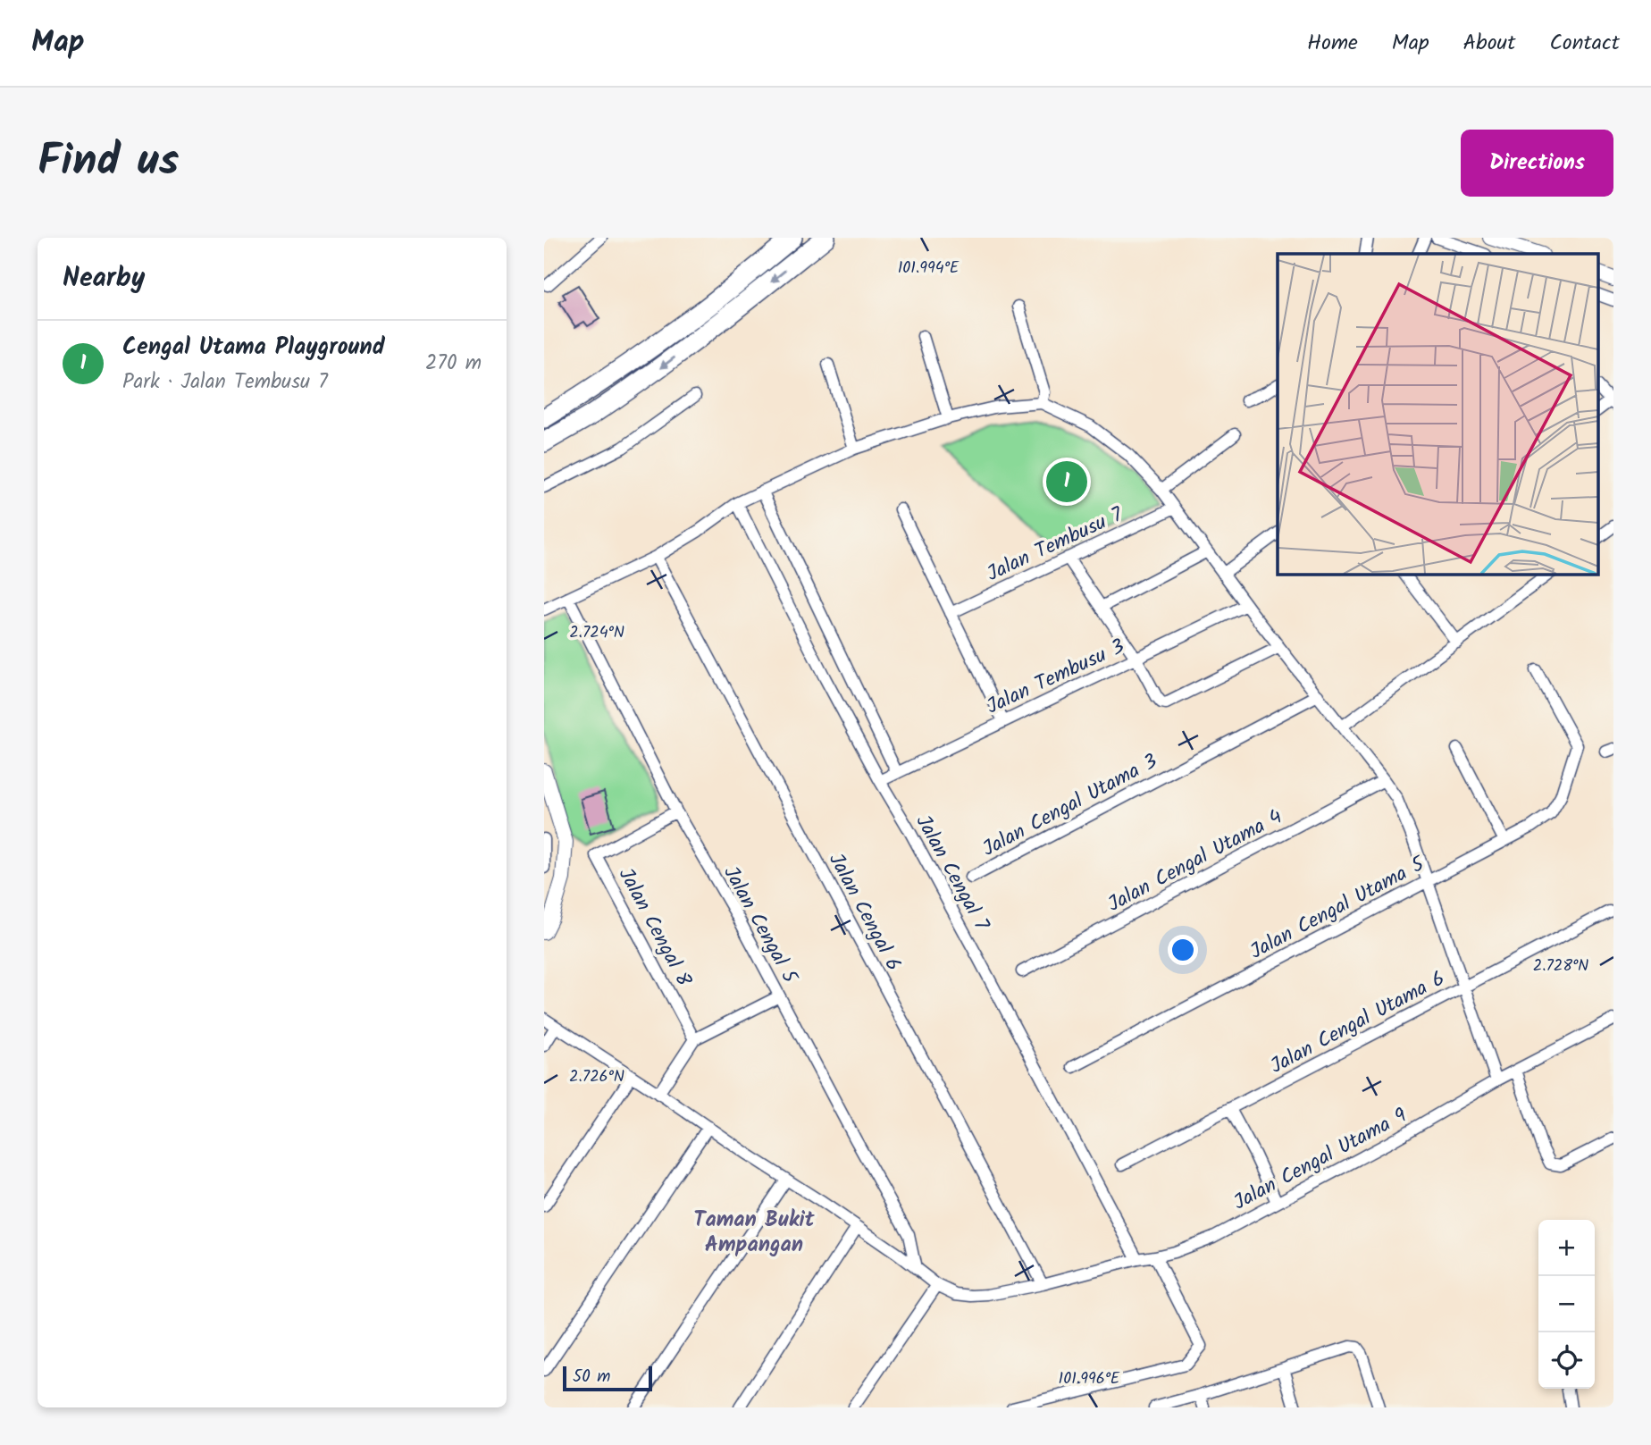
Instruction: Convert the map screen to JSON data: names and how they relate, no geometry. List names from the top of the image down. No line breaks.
{"streets":{"street":["Jalan Tembusu 7","Jalan Tembusu 3","Jalan Cengal Utama 3","Jalan Cengal Utama 4","Jalan Cengal 7","Jalan Cengal Utama 5","Jalan Cengal 6","Jalan Cengal 5","Jalan Cengal 8","Jalan Cengal Utama 6","Jalan Cengal Utama 9"]},"crossings":[["Jalan Tembusu 3","Jalan Cengal 7"],["Jalan Cengal 7","Jalan Cengal Utama 9"],["Jalan Cengal 6","Jalan Cengal Utama 9"],["Jalan Cengal 5","Jalan Cengal 8"],["Jalan Cengal 5","Jalan Cengal Utama 9"]],"districts":["Taman Bukit Ampangan"],"scale_bar":"50 m","page":{"header":"Map","nav":["Home","Map","About","Contact"],"title":"Find us","buttons":"Directions","heading":"Nearby","list":[{"mark":"1","name":"Cengal Utama Playground","note":"Park · Jalan Tembusu 7","value":"270 m"}],"pins":"1","map_buttons":["+","−"],"scale":"50 m"},"coordinates":["101.994°E","2.724°N","2.728°N","2.726°N","101.996°E"]}
